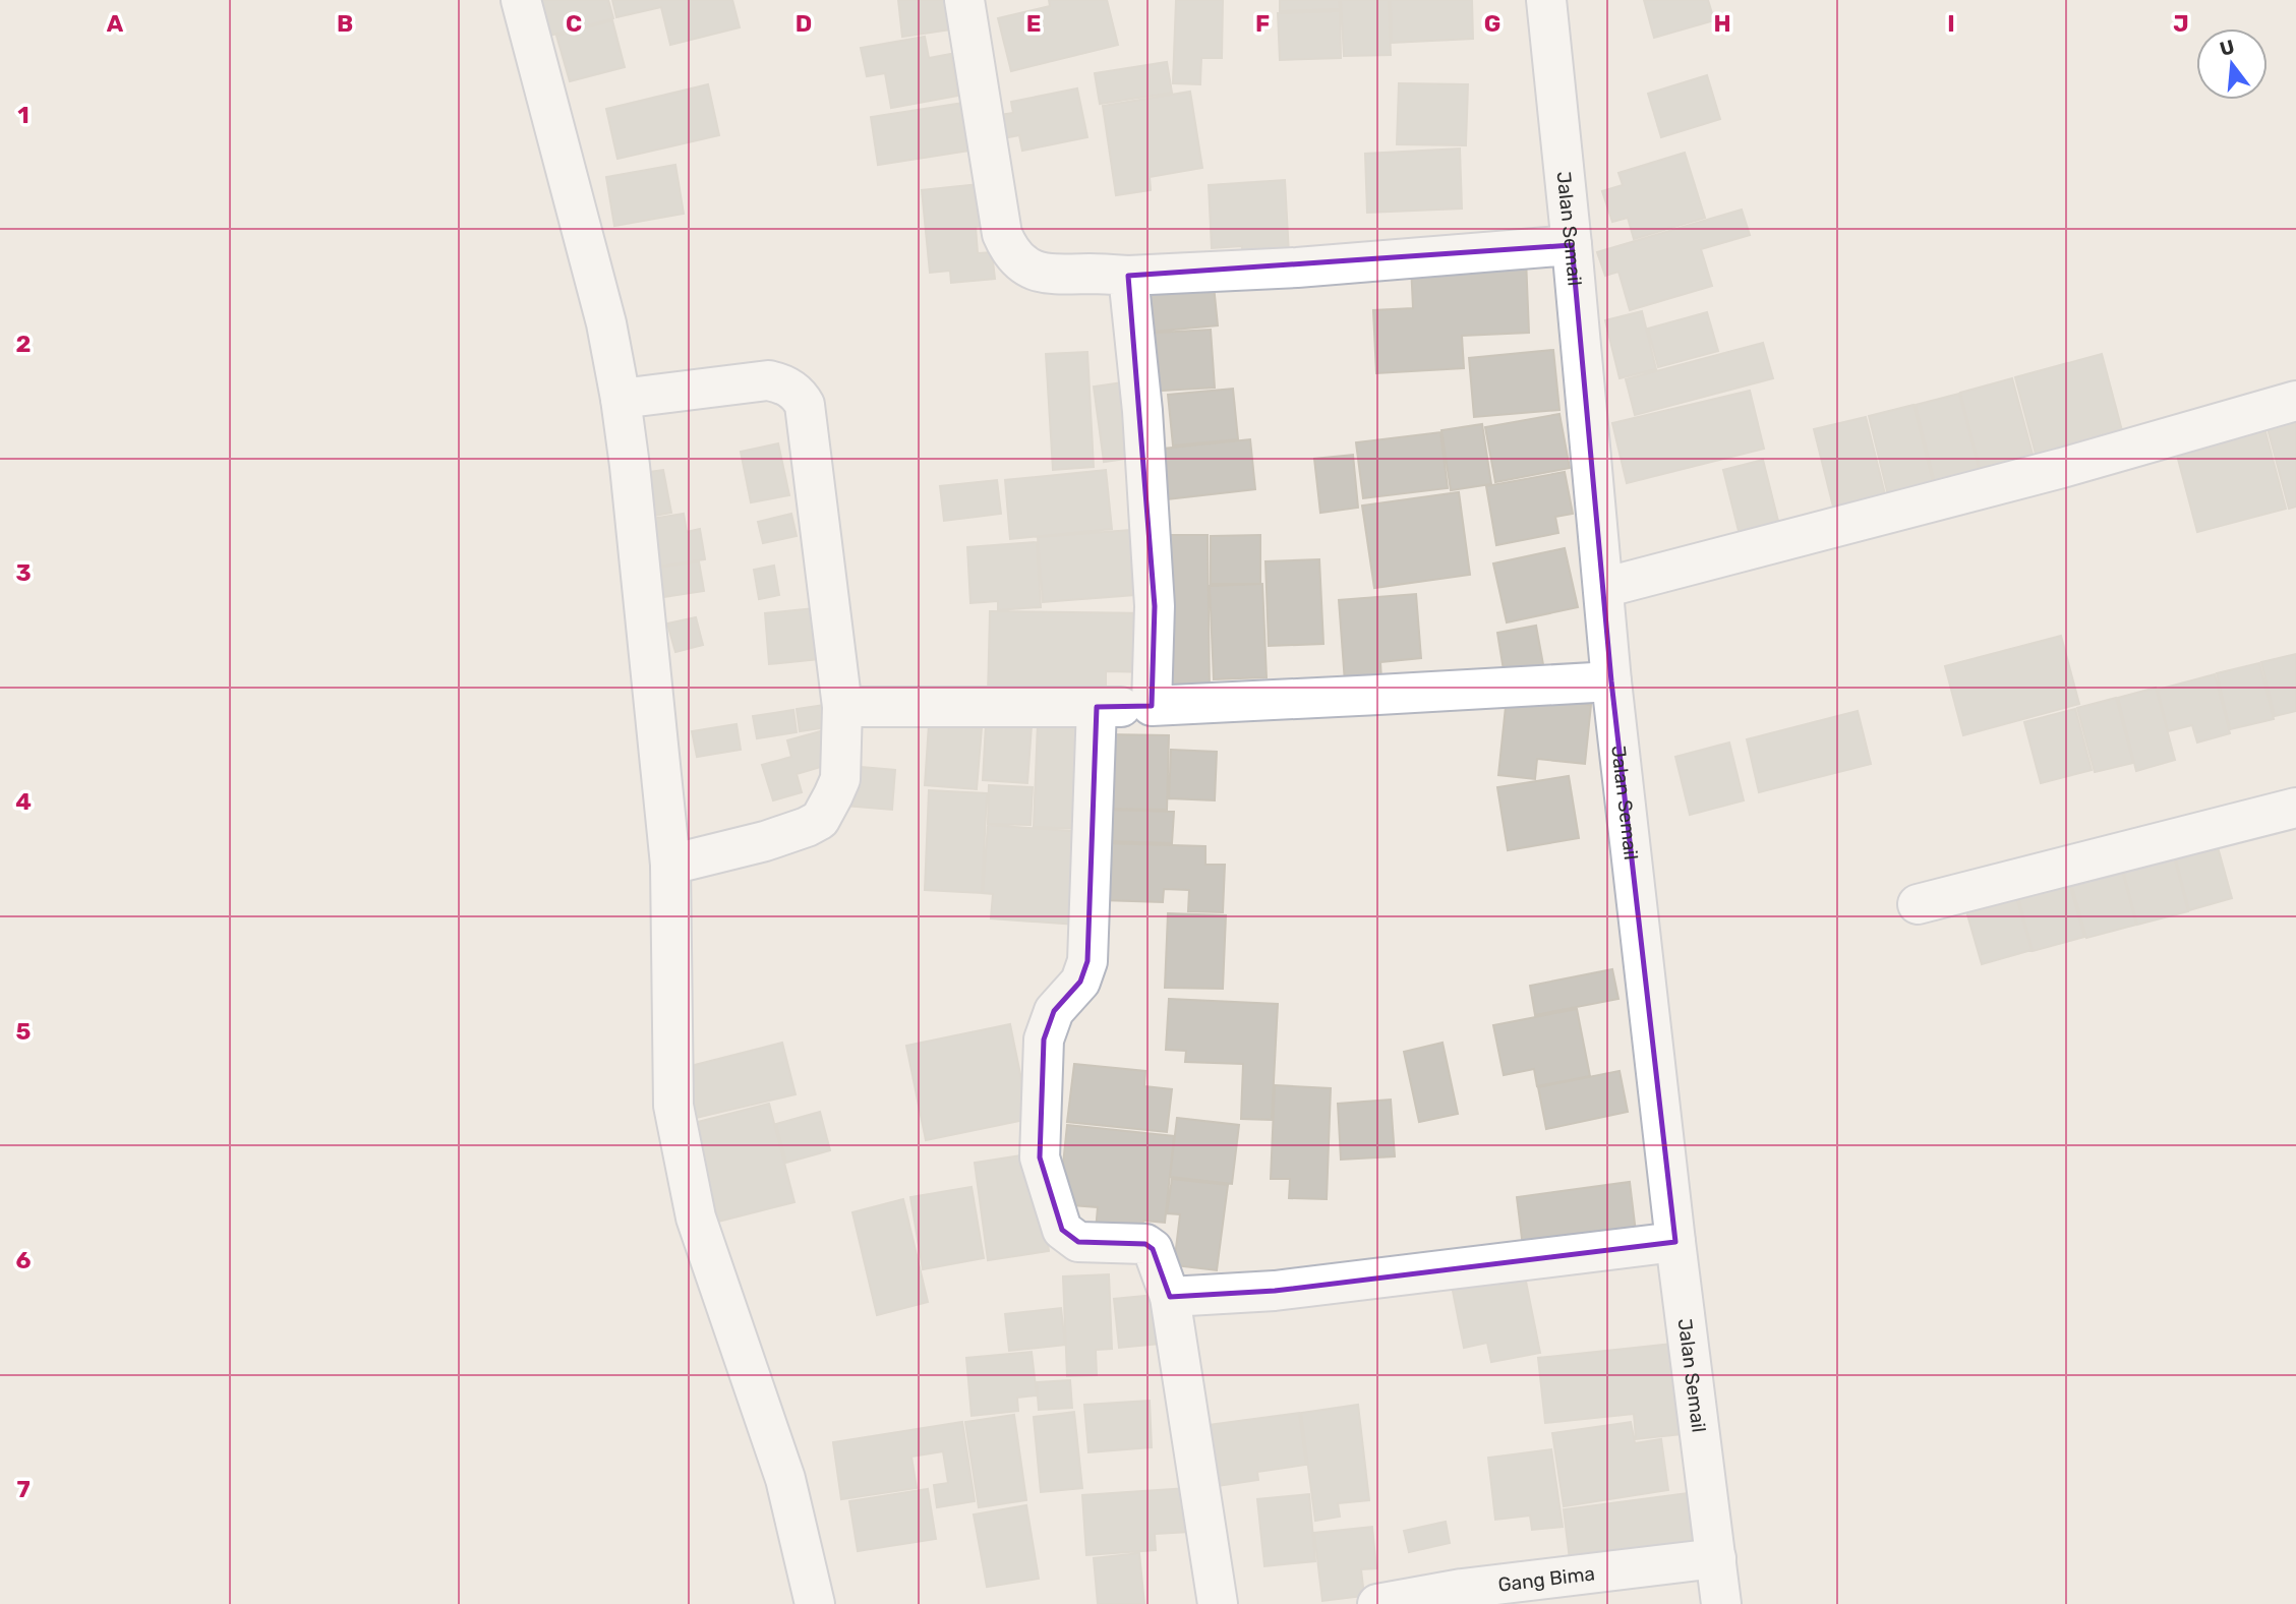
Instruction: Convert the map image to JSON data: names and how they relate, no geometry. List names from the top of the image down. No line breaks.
{"streets":{"street":["Jalan Semail","Gang Bima"]},"crossings":[["Jalan Semail","Gang Bima"]],"north":"top","grid":{"columns":["A","B","C","D","E","F","G","H","I","J"],"rows":["1","2","3","4","5","6","7"]}}
